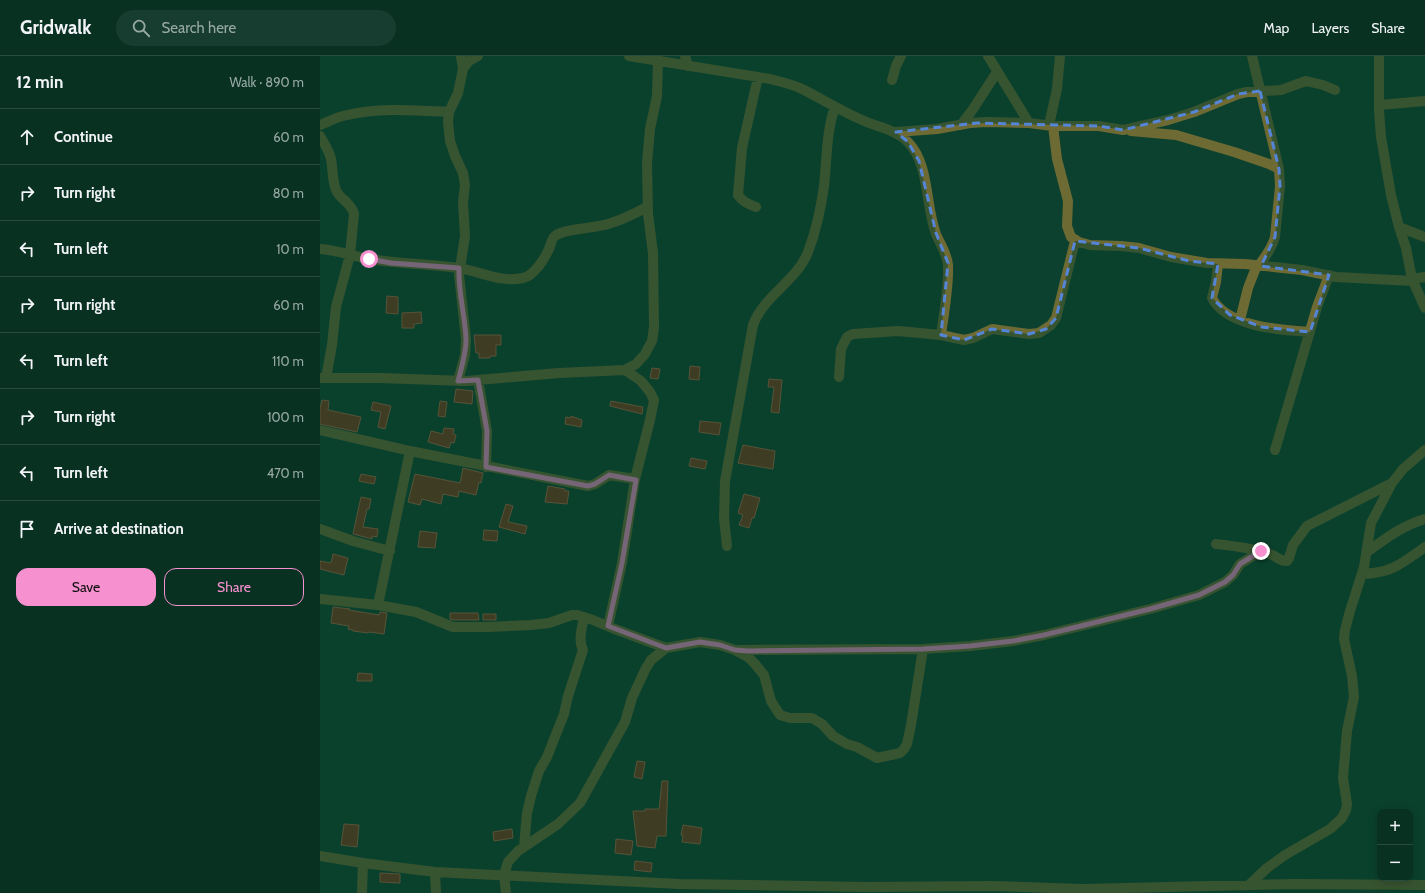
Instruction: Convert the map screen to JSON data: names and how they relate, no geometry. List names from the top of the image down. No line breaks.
{"page":{"header":"Gridwalk","search":"Search here","nav":["Map","Layers","Share"],"heading":["12 min","Walk · 890 m"],"list":[["Continue","60 m"],["Turn right","80 m"],["Turn left","10 m"],["Turn right","60 m"],["Turn left","110 m"],["Turn right","100 m"],["Turn left","470 m"],"Arrive at destination"],"buttons":["Save","Share"],"map_buttons":["+","−"]}}
